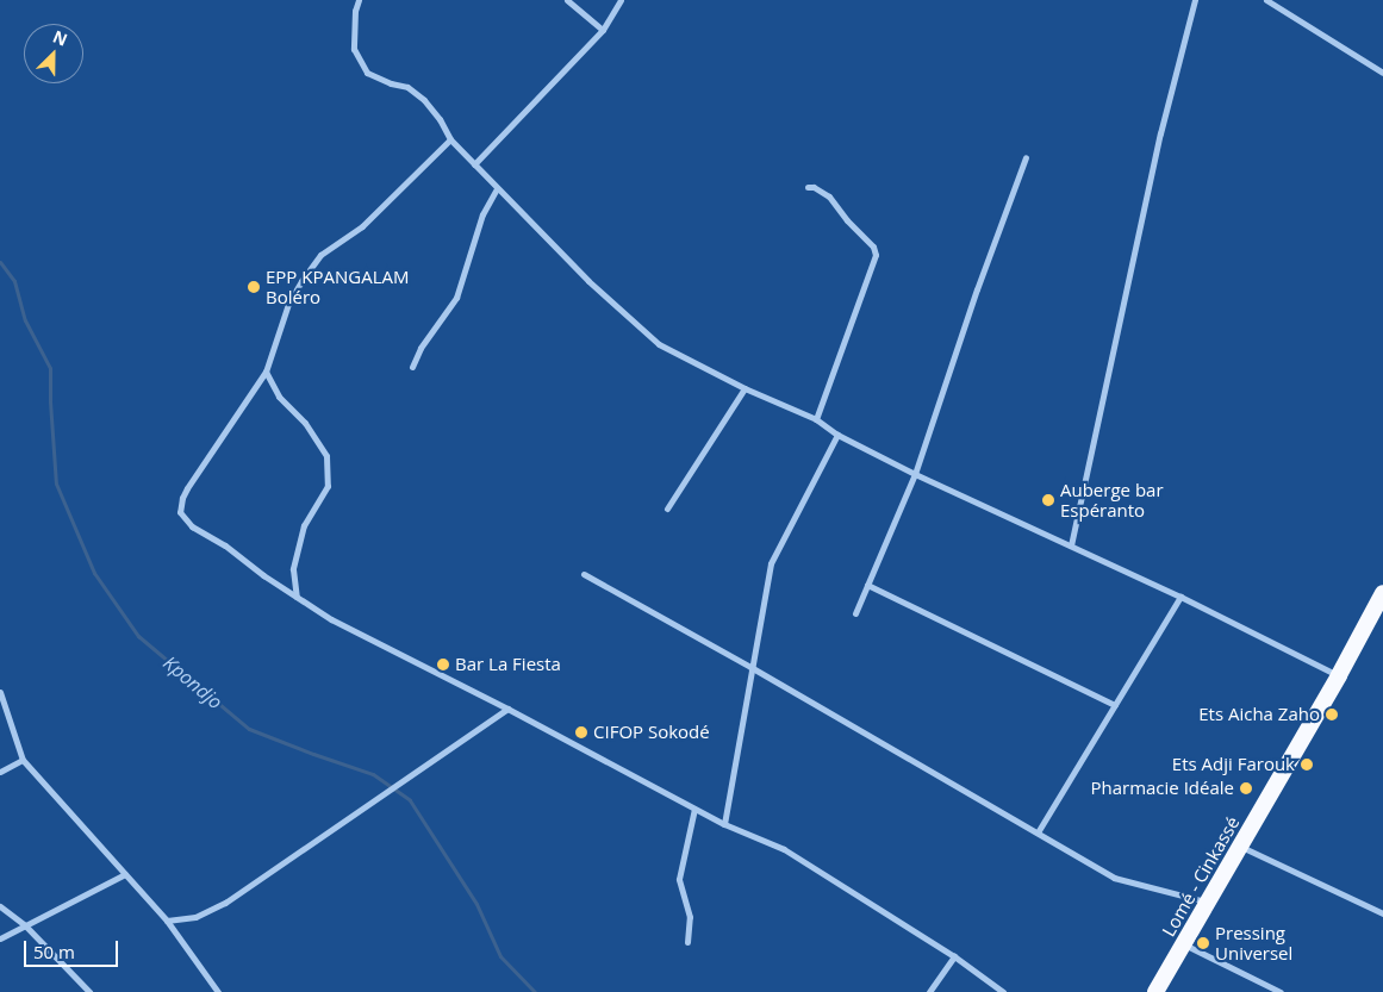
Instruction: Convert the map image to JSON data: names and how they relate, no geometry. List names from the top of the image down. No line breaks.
{"streets":{"highway":["Lomé - Cinkassé"]},"water":["Kpondjo"],"places":["EPP KPANGALAM Boléro","Auberge bar Espéranto","Bar La Fiesta","Ets Aicha Zaho","CIFOP Sokodé","Ets Adji Farouk","Pharmacie Idéale","Pressing Universel"],"scale_bar":"50 m","north":"top right"}
